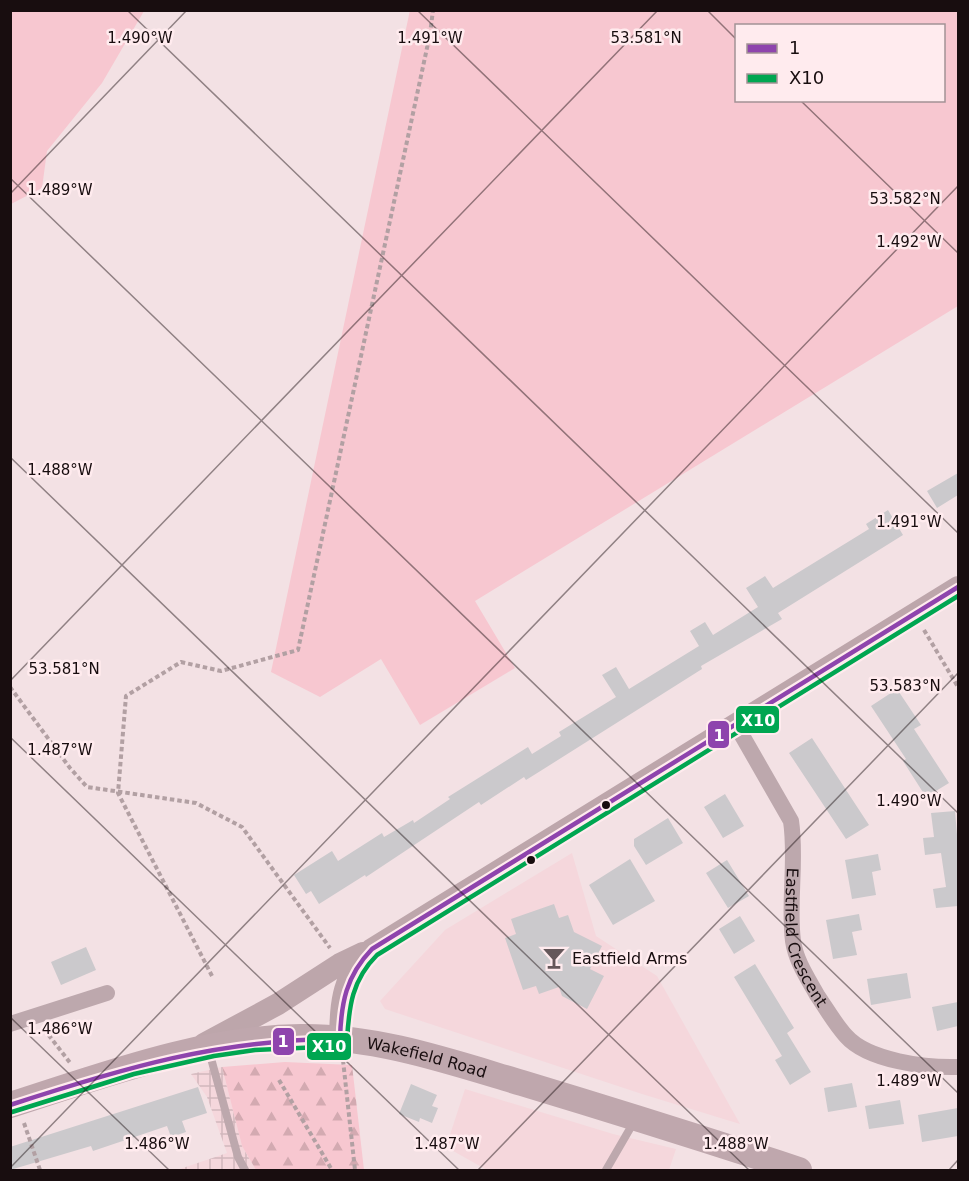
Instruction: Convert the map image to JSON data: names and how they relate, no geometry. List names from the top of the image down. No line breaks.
{"streets":{"main road":["Wakefield Road"],"street":["Eastfield Crescent"]},"places":{"bar":["Eastfield Arms"]},"lines":["transit line 1","transit line X10"],"legend":["1","X10"],"coordinates":["1.490°W","1.491°W","53.581°N","1.489°W","53.582°N","1.492°W","1.488°W","53.583°N","1.487°W","1.486°W"]}
